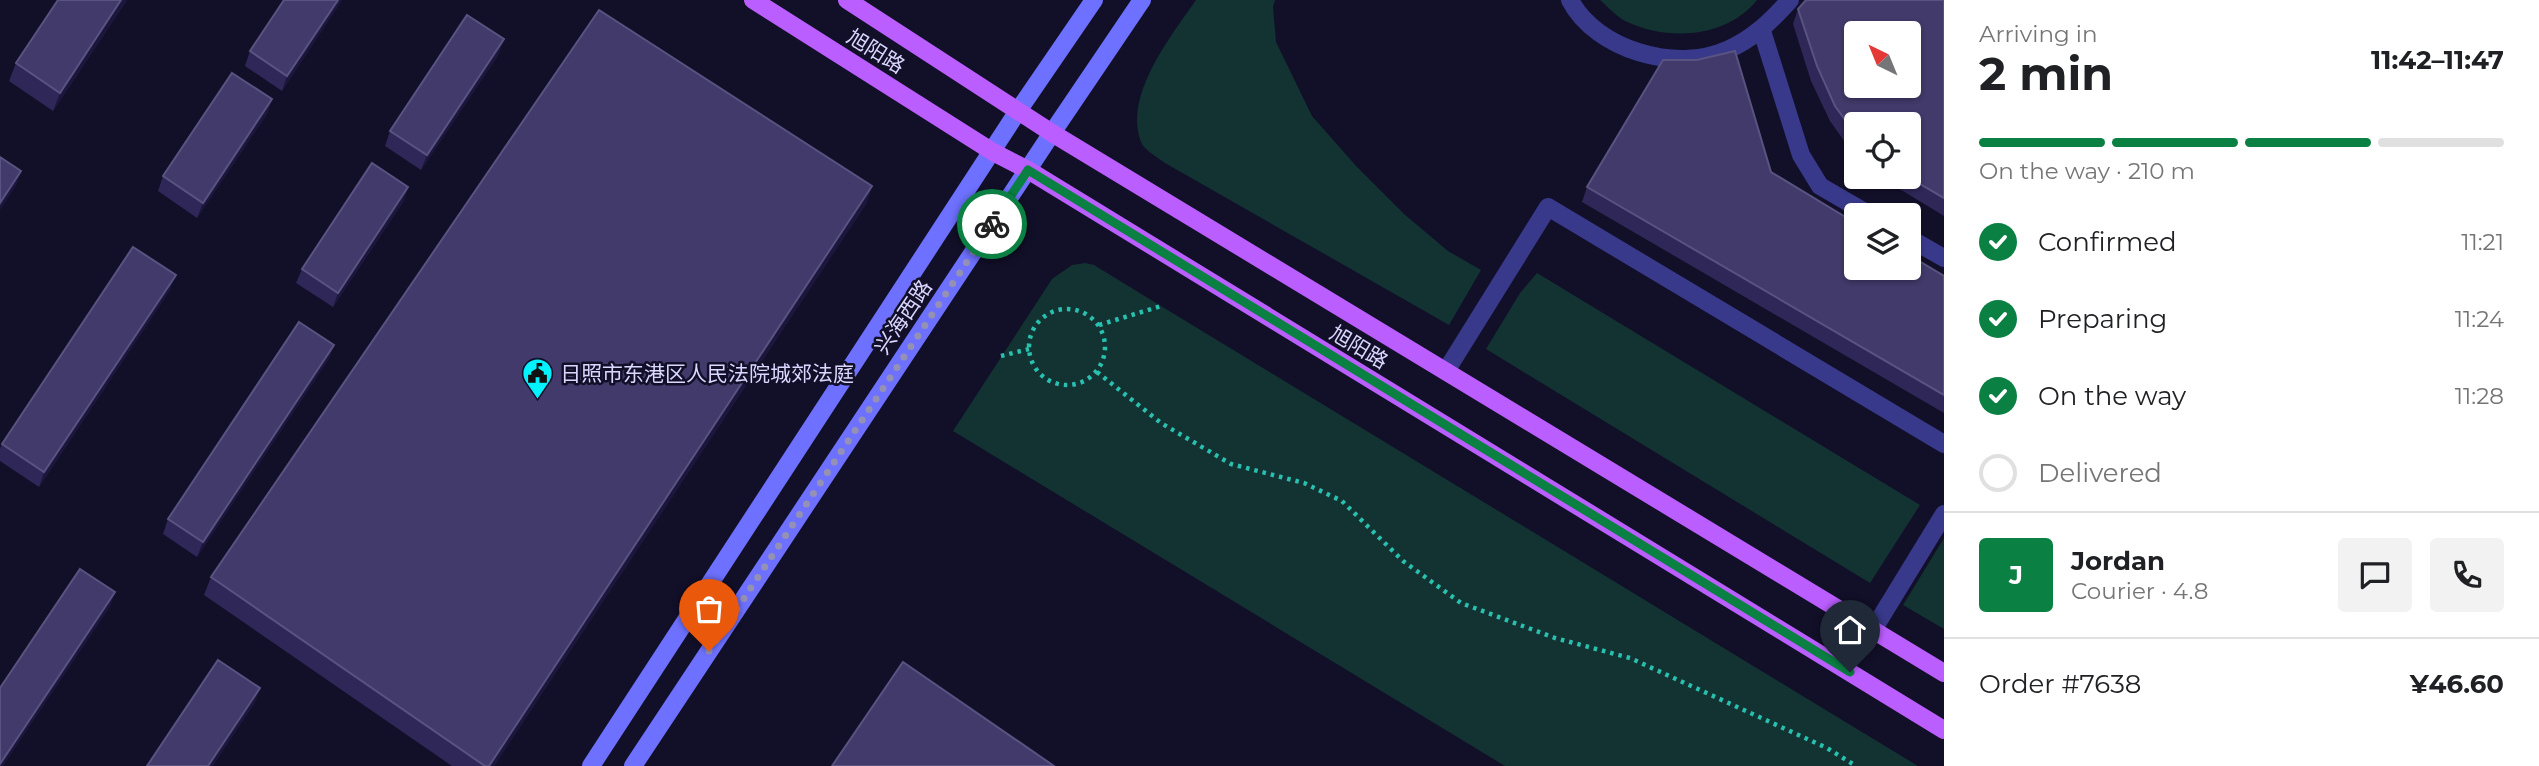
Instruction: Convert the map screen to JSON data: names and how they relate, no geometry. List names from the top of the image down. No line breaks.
{"streets":{"main road":["旭阳路","兴海西路"]},"crossings":[["旭阳路","兴海西路"]],"places":{"public building":["日照市东港区人民法院城郊法庭"]},"north":"top left","page":{"heading":["2 min","Arriving in","11:42–11:47"],"panel":["Jordan","Courier · 4.8","Order #7638","¥46.60"],"bar":"On the way · 210 m","list":[["Confirmed","11:21"],["Preparing","11:24"],["On the way","11:28"],"Delivered"],"round":"J"}}
